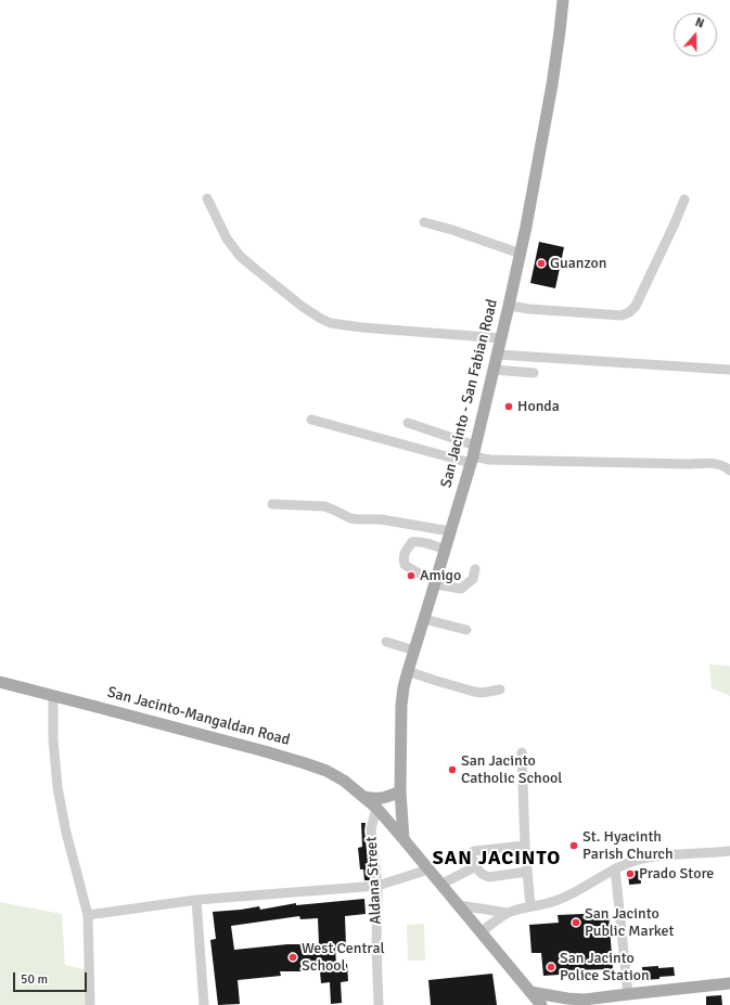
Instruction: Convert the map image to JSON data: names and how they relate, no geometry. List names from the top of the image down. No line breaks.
{"streets":{"main road":["San Jacinto - San Fabian Road","San Jacinto-Mangaldan Road"],"street":["Aldana Street"]},"crossings":[["San Jacinto - San Fabian Road","San Jacinto-Mangaldan Road"],["San Jacinto-Mangaldan Road","Aldana Street"]],"districts":["SAN JACINTO"],"places":["Guanzon","Honda","Amigo","San Jacinto Catholic School","St. Hyacinth Parish Church","Prado Store","San Jacinto Public Market","West Central School","San Jacinto Police Station"],"scale_bar":"50 m","north":"top"}
